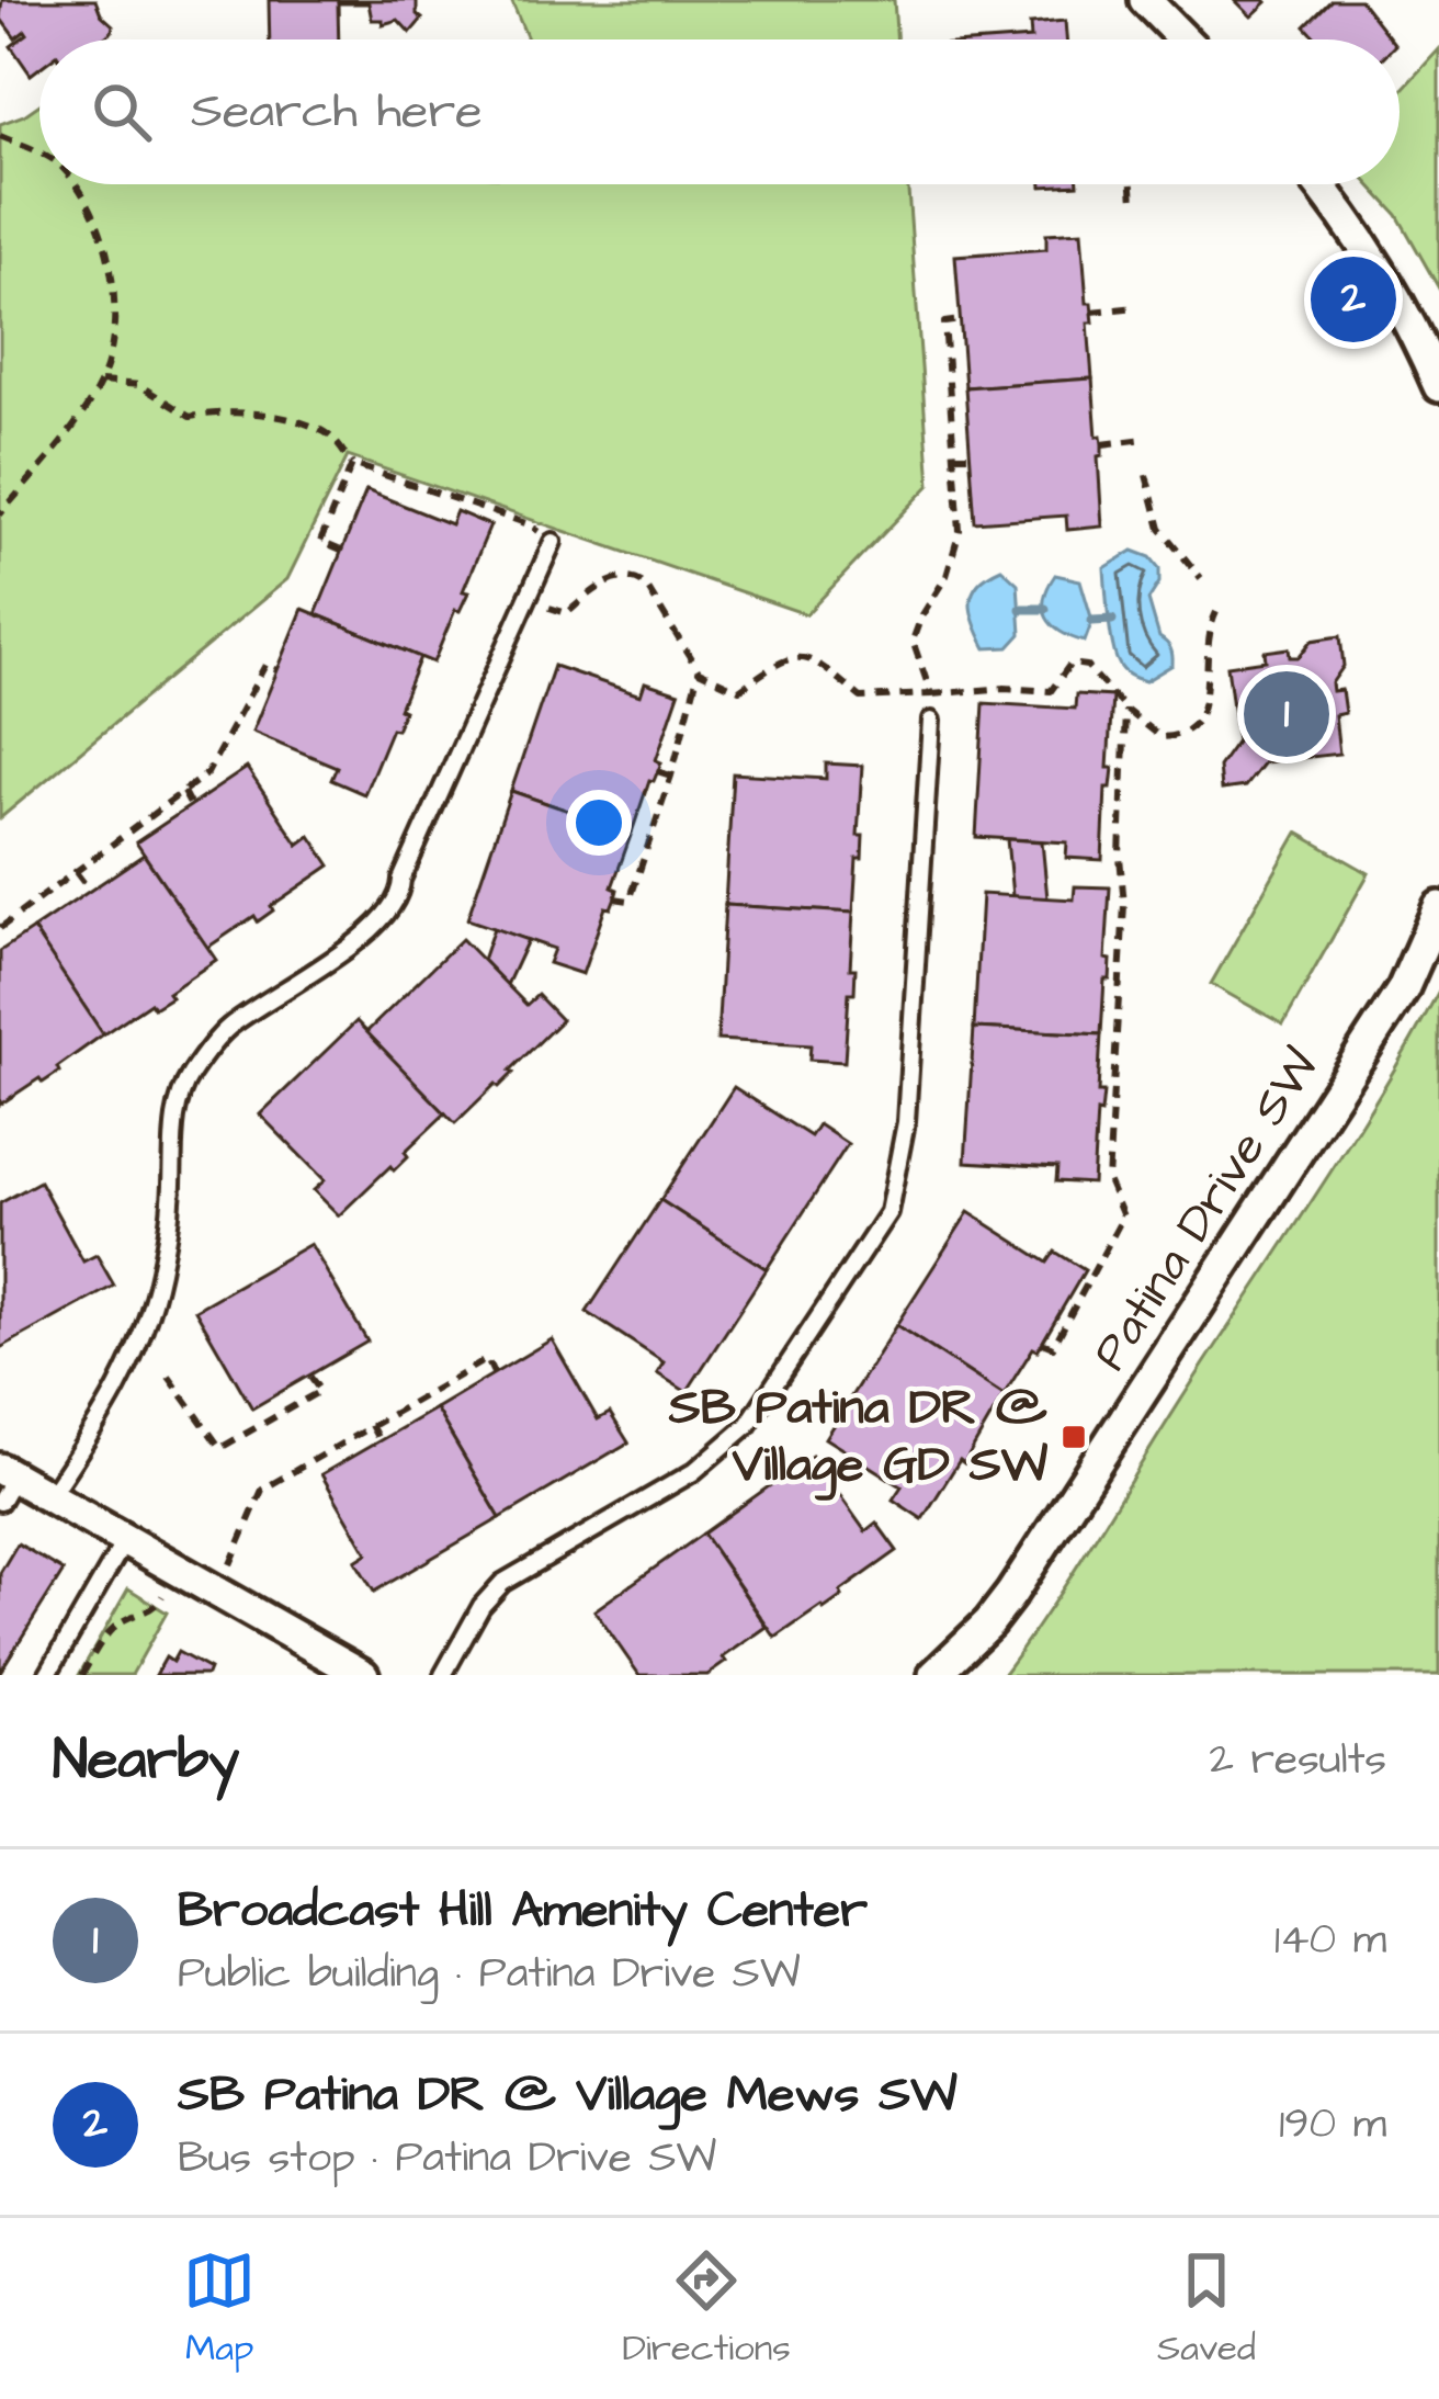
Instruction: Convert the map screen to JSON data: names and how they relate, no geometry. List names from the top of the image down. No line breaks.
{"streets":{"street":["Patina Drive SW"]},"places":{"transit":["SB Patina DR @ Village GD SW"]},"page":{"search":"Search here","pins":["2","1"],"heading":["Nearby","2 results"],"list":[{"mark":"1","name":"Broadcast Hill Amenity Center","note":"Public building · Patina Drive SW","value":"140 m"},{"mark":"2","name":"SB Patina DR @ Village Mews SW","note":"Bus stop · Patina Drive SW","value":"190 m"}],"nav":["Map","Directions","Saved"]}}
